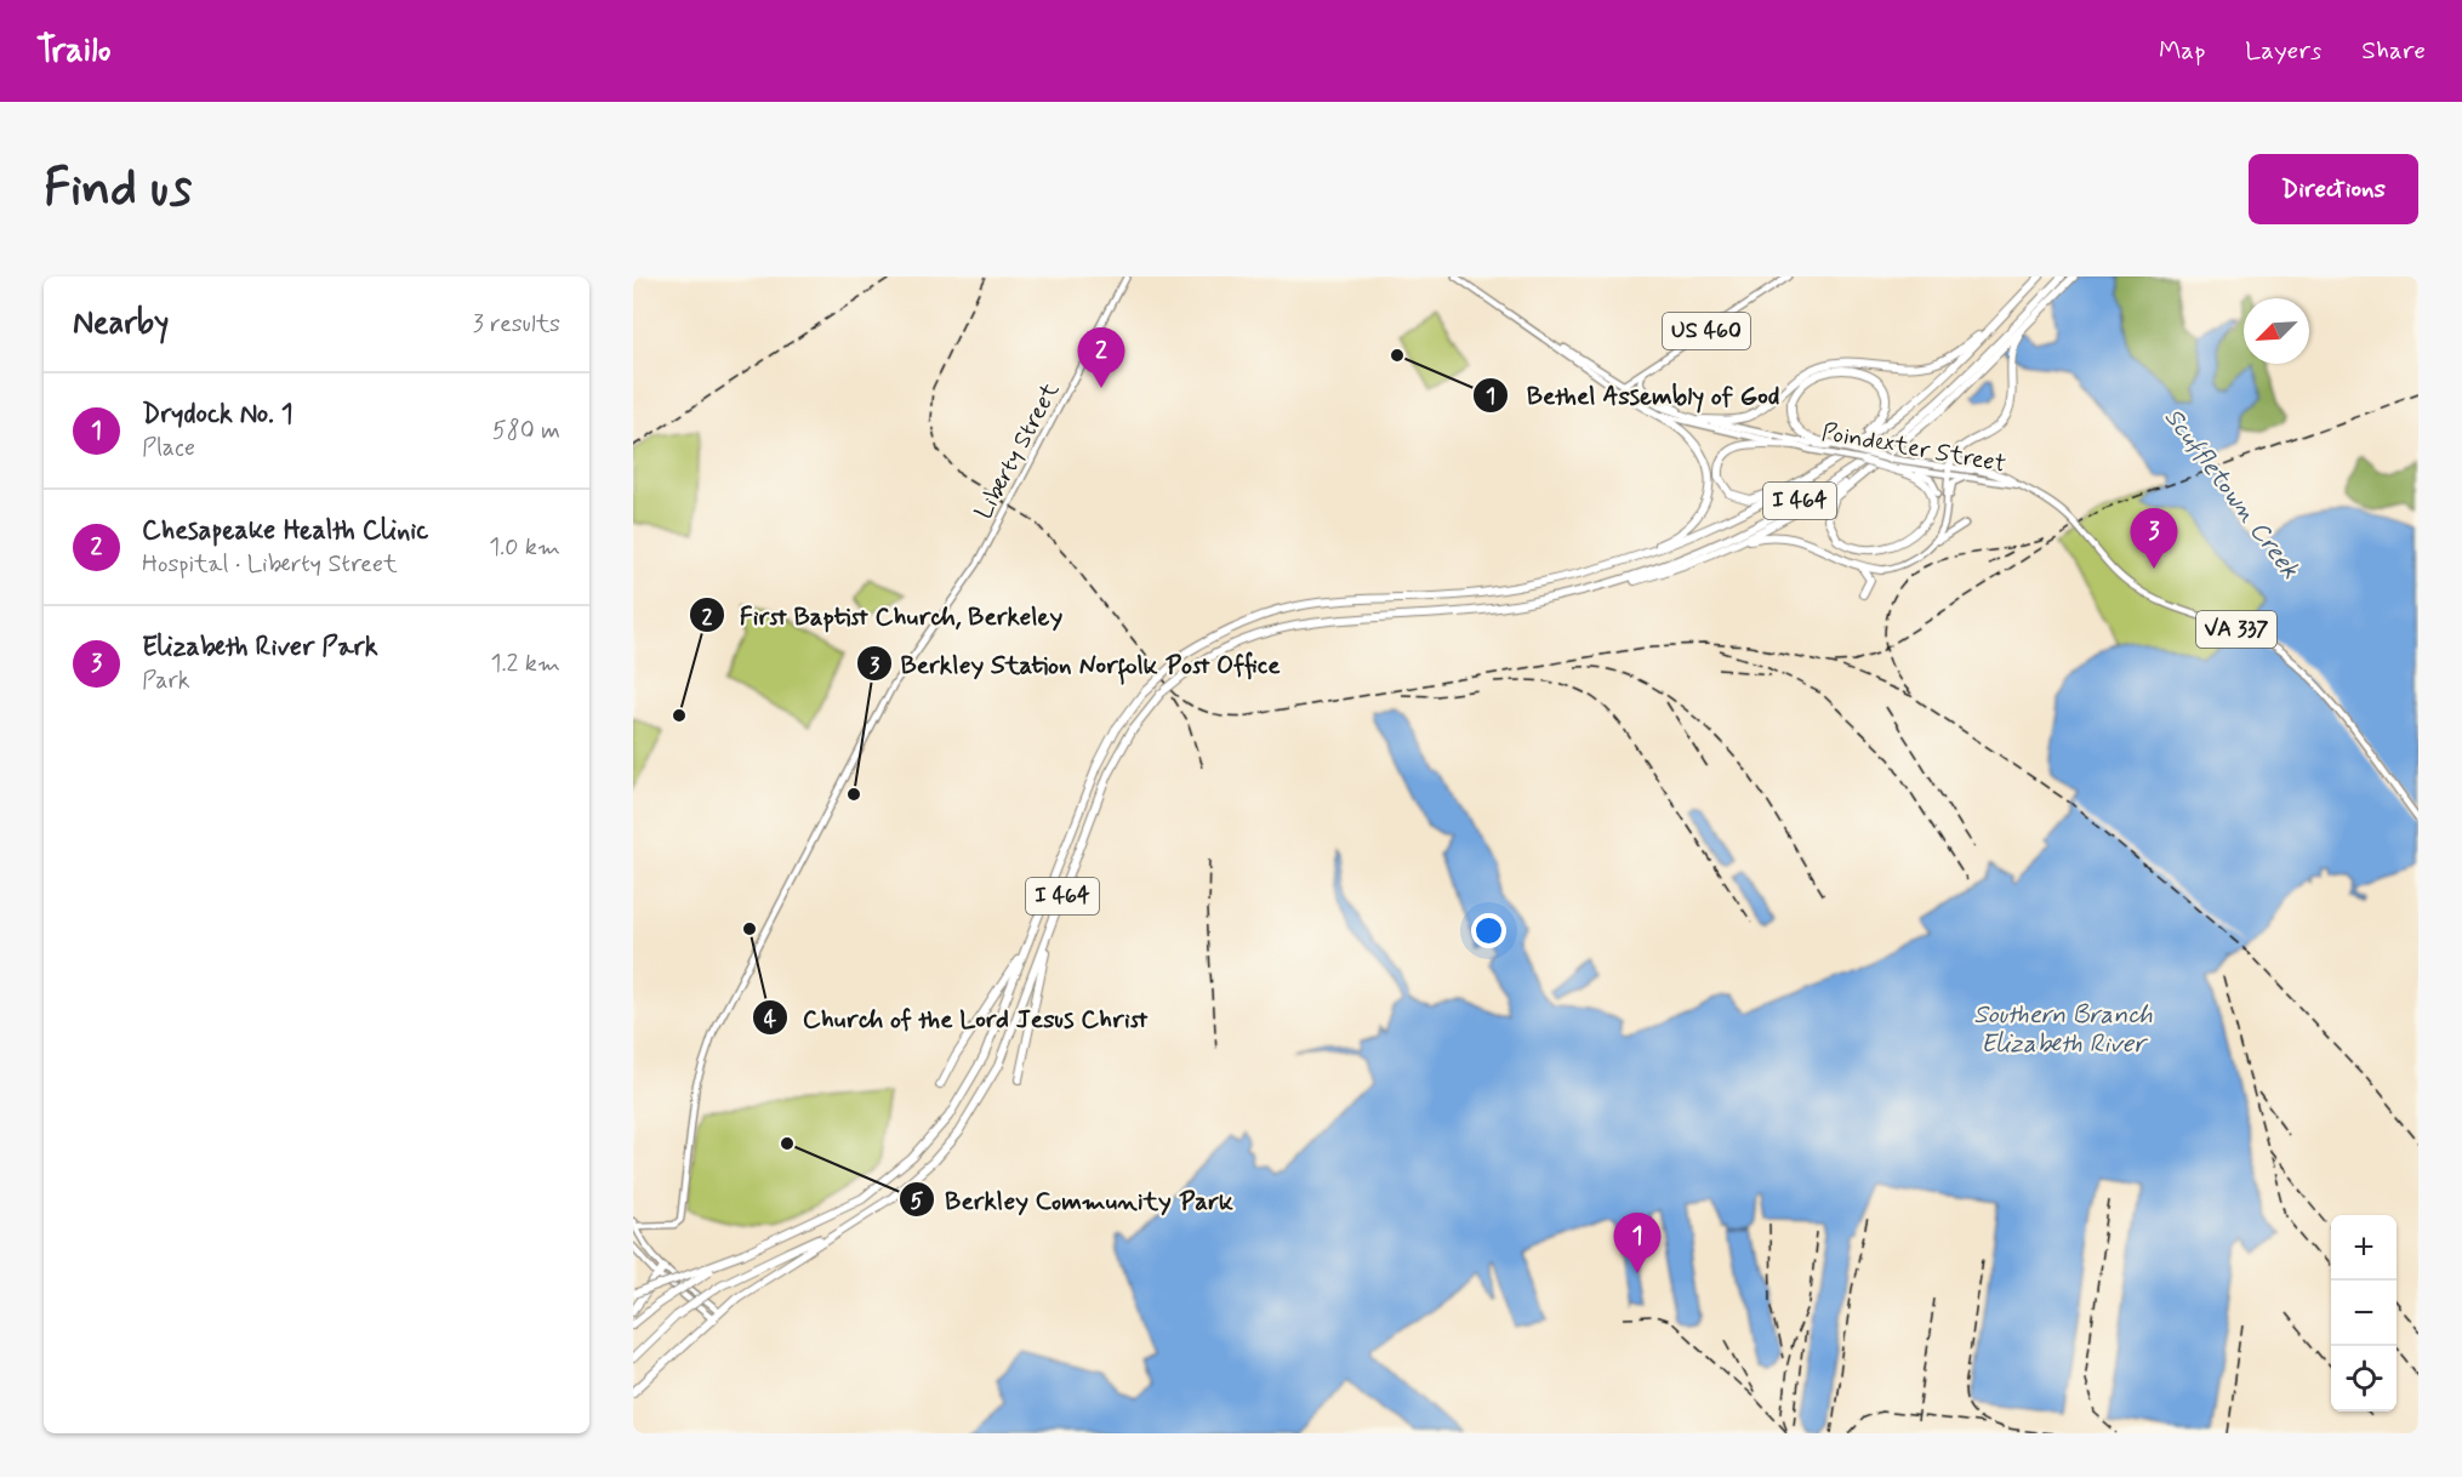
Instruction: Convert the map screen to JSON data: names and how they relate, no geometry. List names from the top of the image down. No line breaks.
{"streets":{"highway":["I 464"],"main road":["US 460","Poindexter Street","Liberty Street","VA 337"]},"crossings":[["US 460","Poindexter Street"],["Poindexter Street","VA 337"]],"water":["Scuffletown Creek","Southern Branch Elizabeth River"],"places":["Bethel Assembly of God","First Baptist Church, Berkeley","Berkley Station Norfolk Post Office","Church of the Lord Jesus Christ","Berkley Community Park"],"north":"bottom left","page":{"header":"Trailo","nav":["Map","Layers","Share"],"buttons":"Directions","title":"Find us","heading":["Nearby","3 results"],"pins":["2","3","1"],"list":[{"mark":"1","name":"Drydock No. 1","note":"Place","value":"580 m"},{"mark":"2","name":"Chesapeake Health Clinic","note":"Hospital · Liberty Street","value":"1.0 km"},{"mark":"3","name":"Elizabeth River Park","note":"Park","value":"1.2 km"}],"map_buttons":["+","−"]}}
